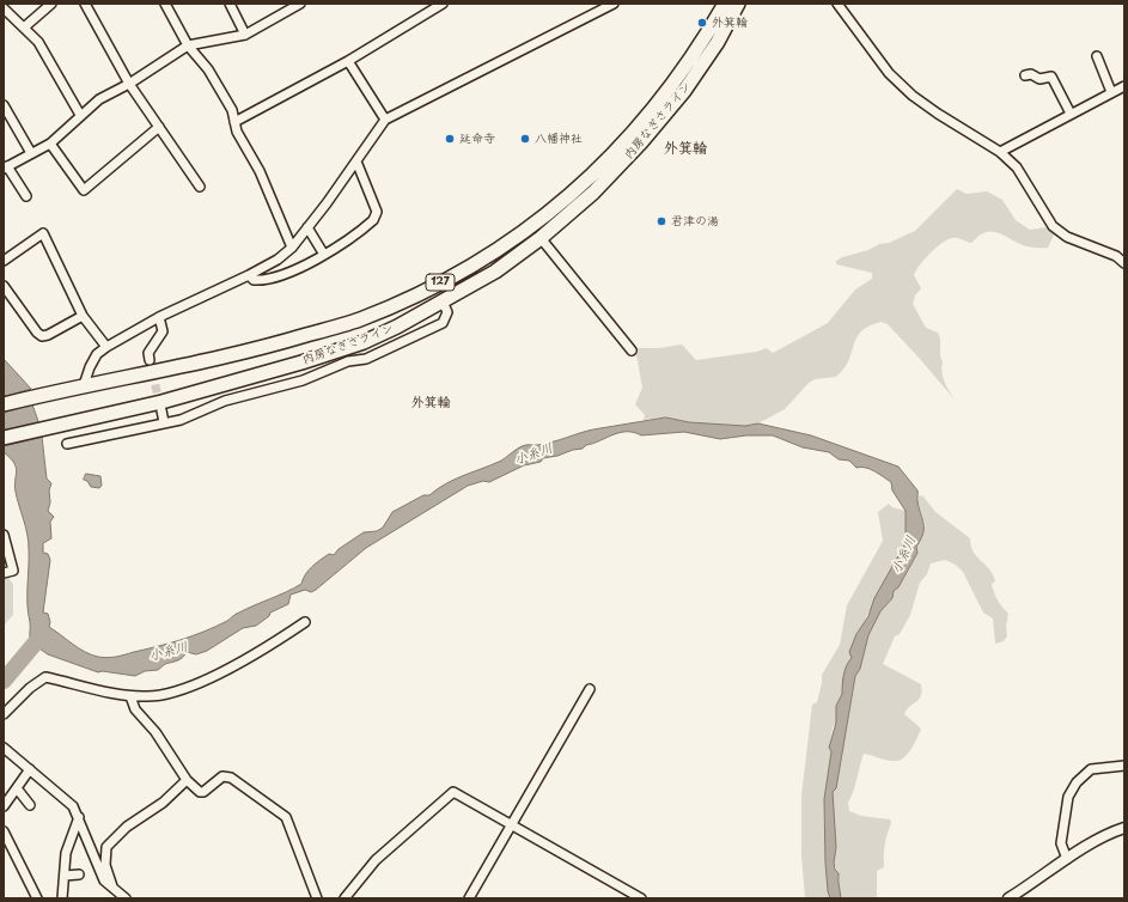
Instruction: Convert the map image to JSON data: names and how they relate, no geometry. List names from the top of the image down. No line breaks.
{"streets":{"highway":["内房なぎさライン","127"]},"districts":["外箕輪","外箕輪"],"water":["小糸川"],"places":["外箕輪","延命寺","八幡神社","君津の湯"]}
